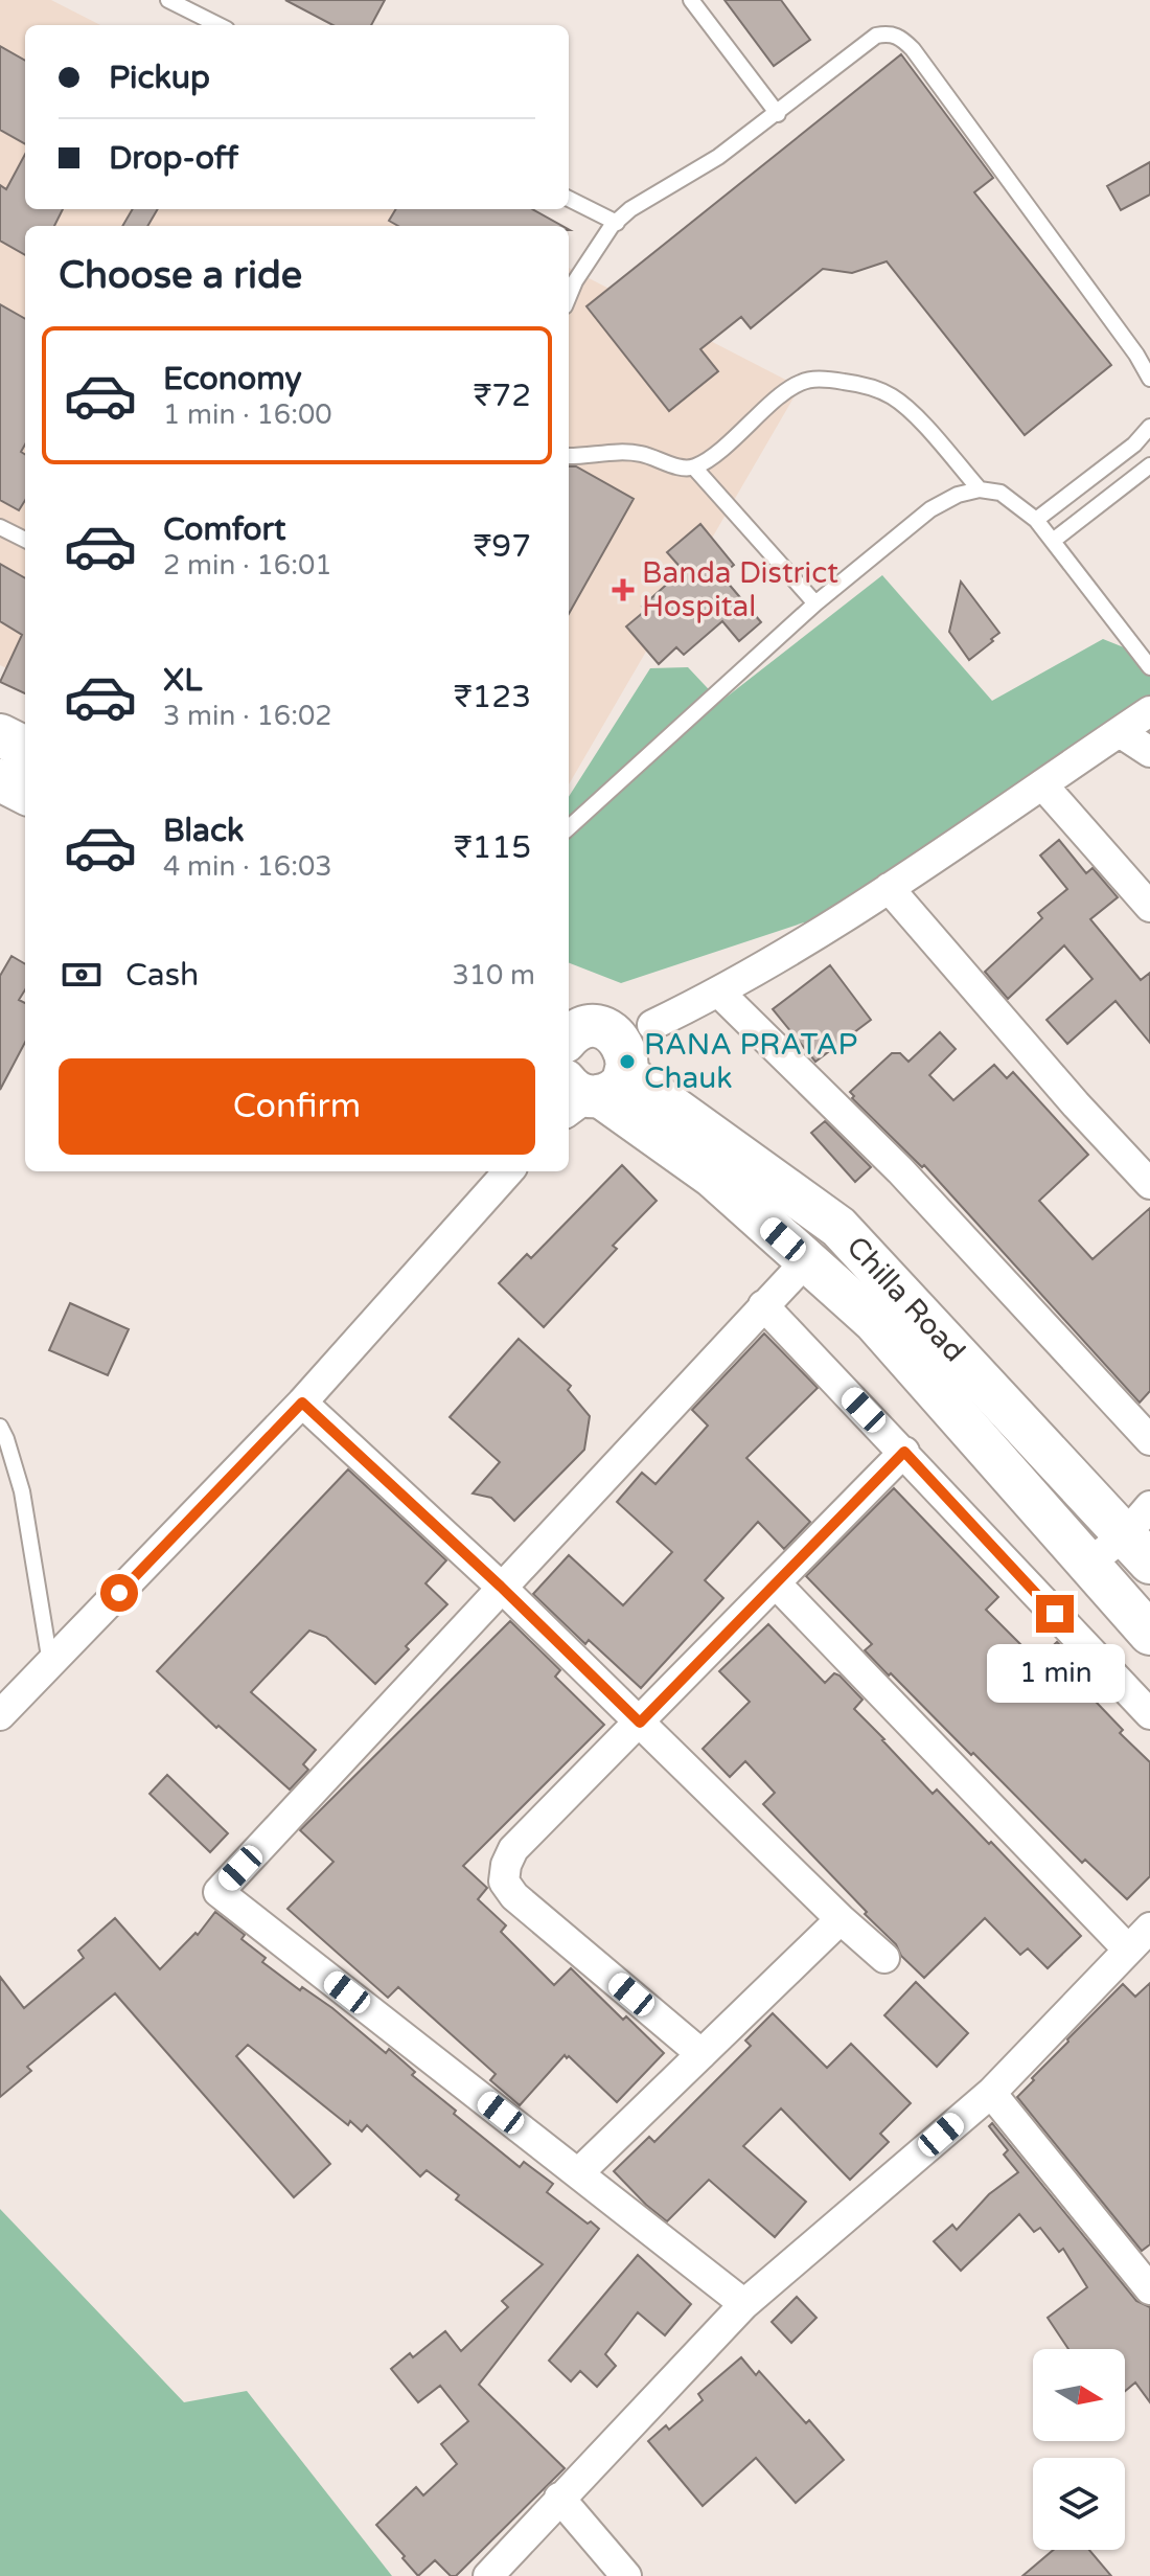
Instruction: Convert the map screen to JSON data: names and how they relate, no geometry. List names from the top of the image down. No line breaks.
{"streets":{"main road":["Chilla Road"]},"places":{"health":["Banda District Hospital"],"other":["RANA PRATAP Chauk"]},"north":"right","page":{"banner":["Pickup","Drop-off"],"heading":"Choose a ride","list":[{"name":"Economy","note":"1 min · 16:00","value":"₹72"},{"name":"Comfort","note":"2 min · 16:01","value":"₹97"},{"name":"XL","note":"3 min · 16:02","value":"₹123"},{"name":"Black","note":"4 min · 16:03","value":"₹115"}],"pay":["Cash","310 m"],"buttons":"Confirm","bubble":"1 min"}}
